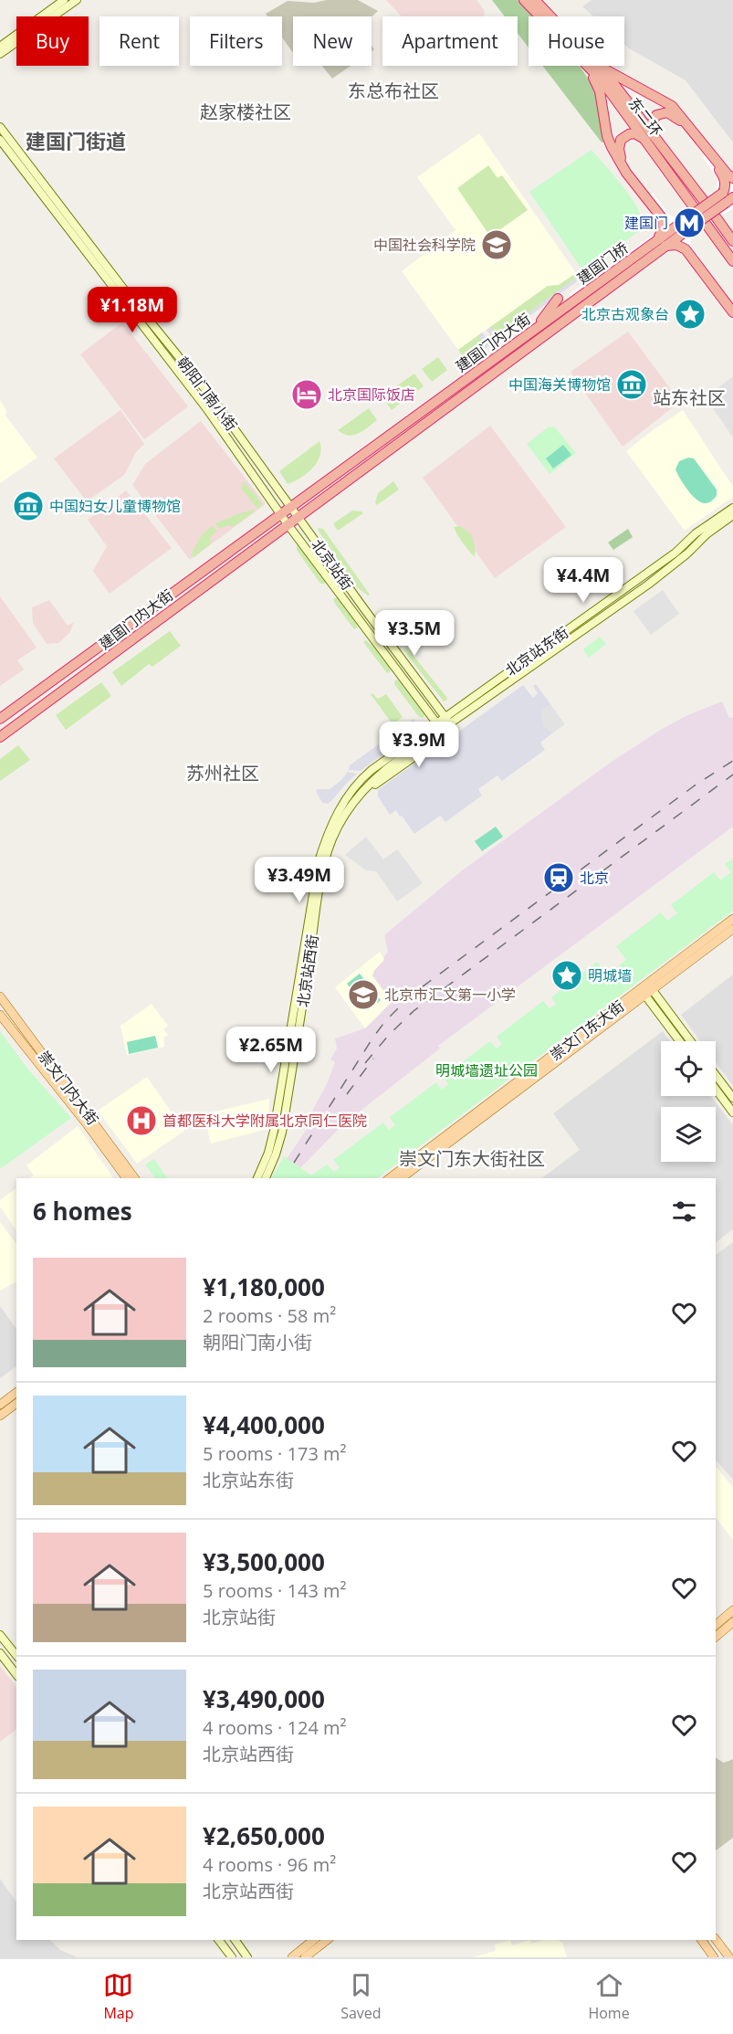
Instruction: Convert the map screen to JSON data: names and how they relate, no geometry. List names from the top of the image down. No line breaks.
{"streets":{"highway":["东二环","建国门桥","建国门内大街"],"main road":["朝阳门南小街","北京站街","北京站东街","北京站西街","崇文门东大街","崇文门内大街"]},"crossings":[["建国门桥","建国门内大街"],["建国门内大街","朝阳门南小街"],["建国门内大街","北京站街"],["朝阳门南小街","北京站街"],["北京站街","北京站东街"],["北京站街","北京站西街"],["北京站东街","北京站西街"]],"districts":["东总布社区","赵家楼社区","建国门街道","站东社区","苏州社区","崇文门东大街社区"],"parks":["明城墙遗址公园"],"places":{"metro station":["建国门"],"school or university":["中国社会科学院","北京市汇文第一小学"],"place":["北京古观象台","明城墙"],"museum":["中国海关博物馆","中国妇女儿童博物馆"],"hotel":["北京国际饭店"],"station":["北京"],"hospital":["首都医科大学附属北京同仁医院"]},"page":{"chip":["Buy","Rent","Filters","New","Apartment","House"],"price":["¥1.18M","¥4.4M","¥3.5M","¥3.9M","¥3.49M","¥2.65M"],"heading":"6 homes","list":[{"name":"¥1,180,000","note":"2 rooms · 58 m² · 朝阳门南小街"},{"name":"¥4,400,000","note":"5 rooms · 173 m² · 北京站东街"},{"name":"¥3,500,000","note":"5 rooms · 143 m² · 北京站街"},{"name":"¥3,490,000","note":"4 rooms · 124 m² · 北京站西街"},{"name":"¥2,650,000","note":"4 rooms · 96 m² · 北京站西街"}],"tabs":["Map","Saved","Home"]}}
